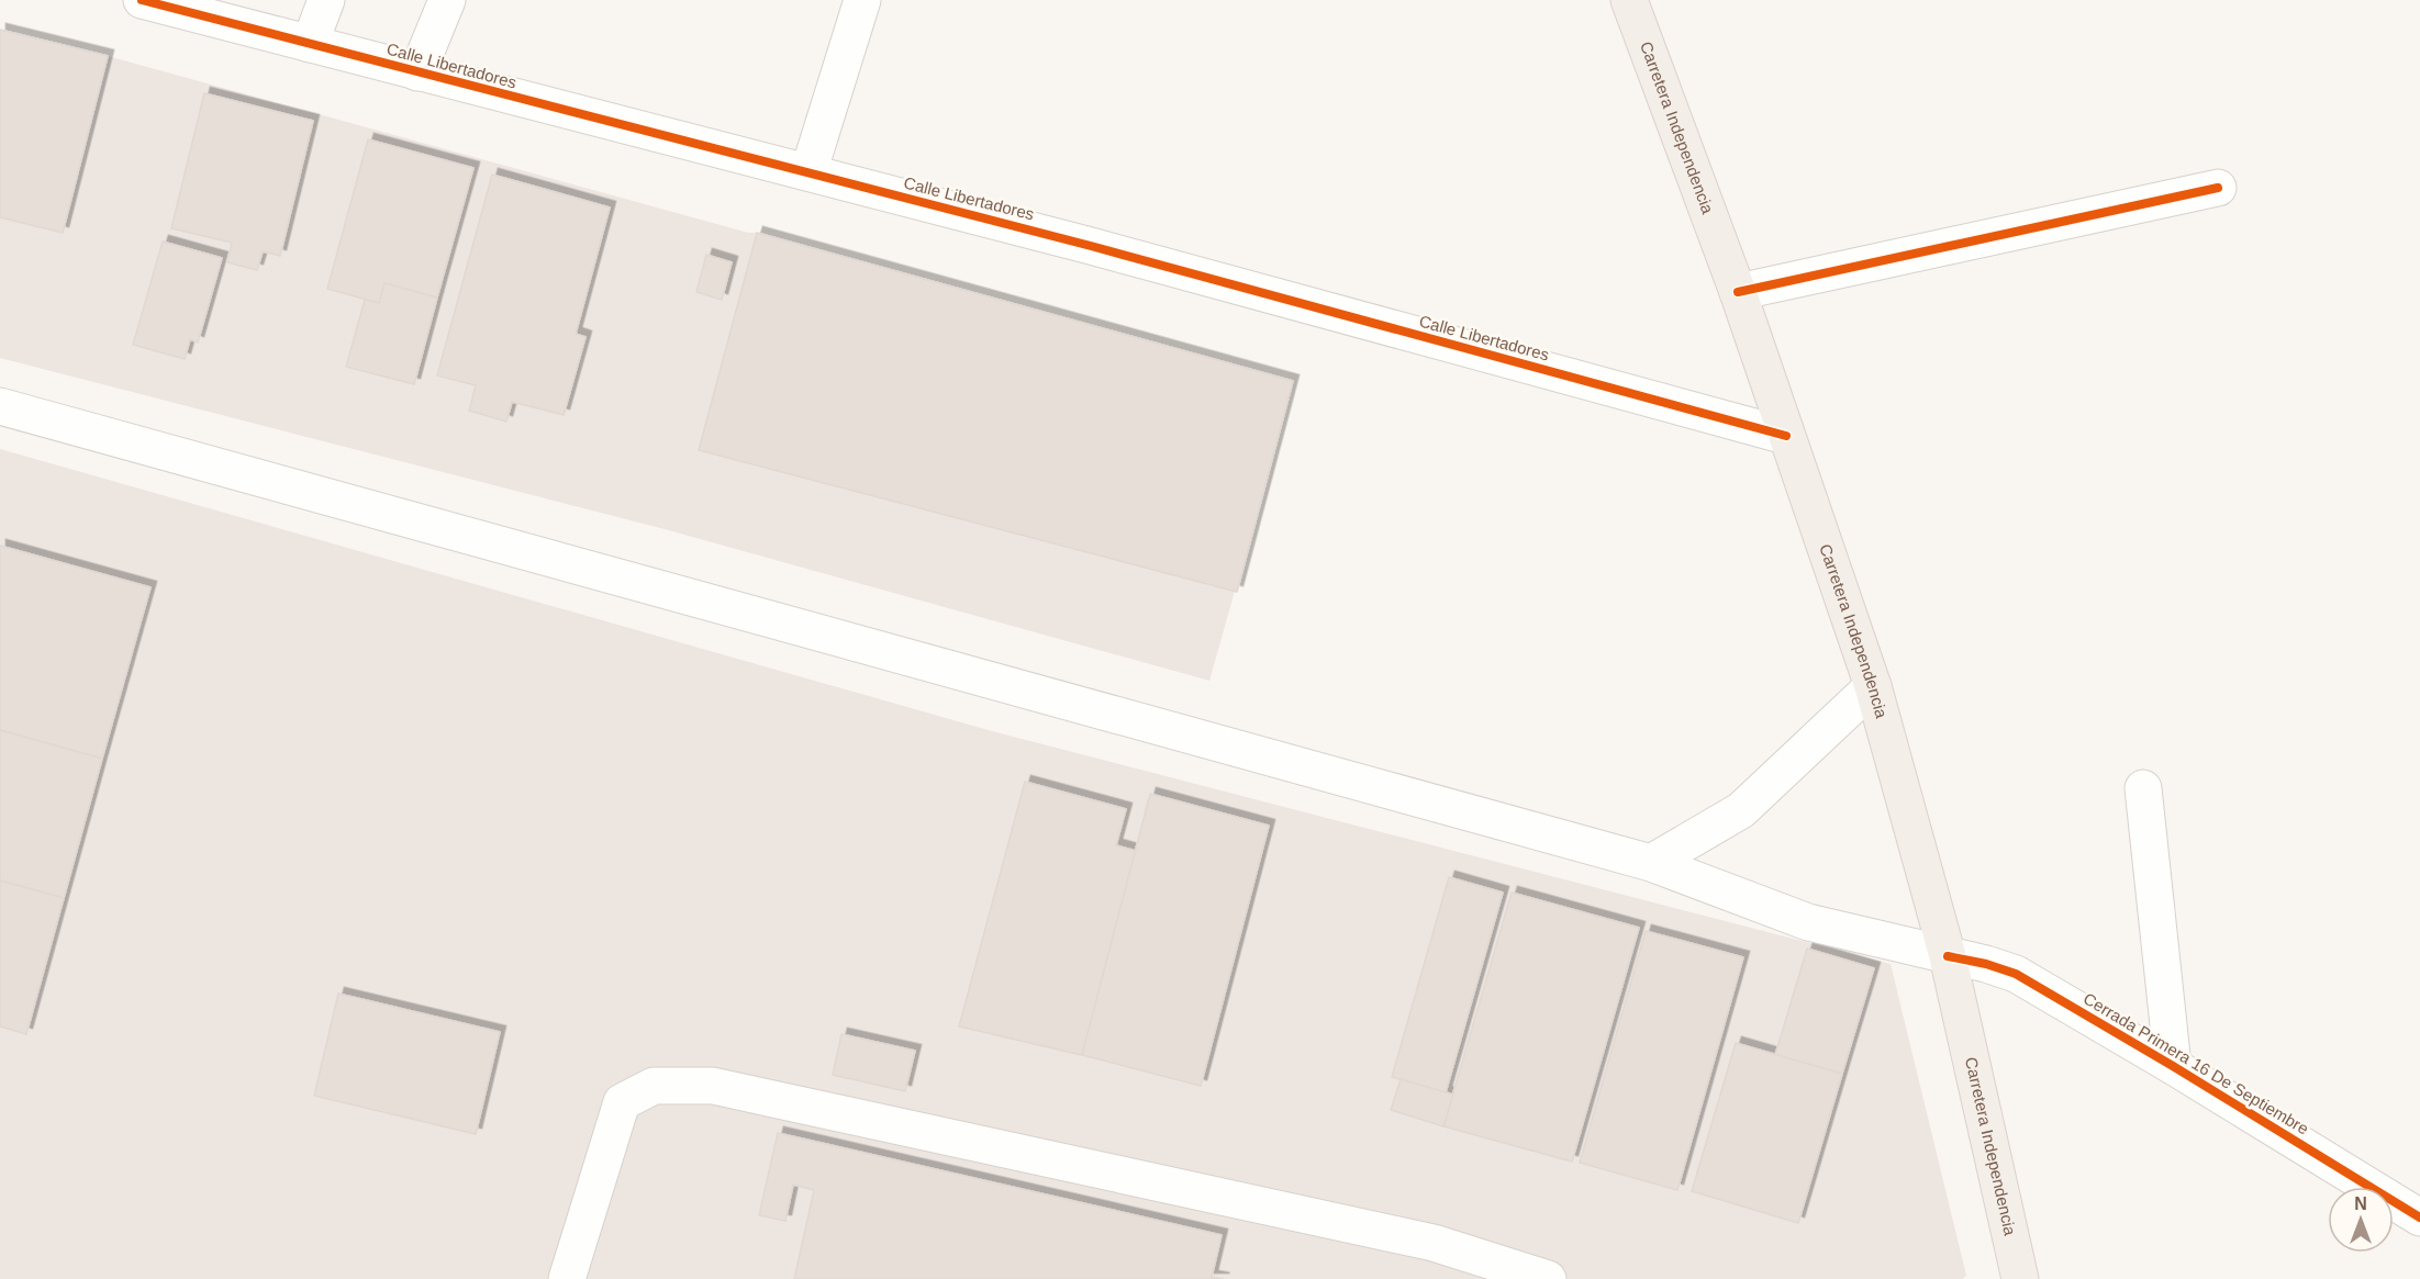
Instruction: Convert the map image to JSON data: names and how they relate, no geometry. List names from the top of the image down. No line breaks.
{"streets":{"main road":["Carretera Independencia"],"street":["Calle Libertadores","Cerrada Primera 16 De Septiembre"]},"crossings":[["Calle Libertadores","Carretera Independencia"],["Carretera Independencia","Cerrada Primera 16 De Septiembre"]],"north":"top"}
